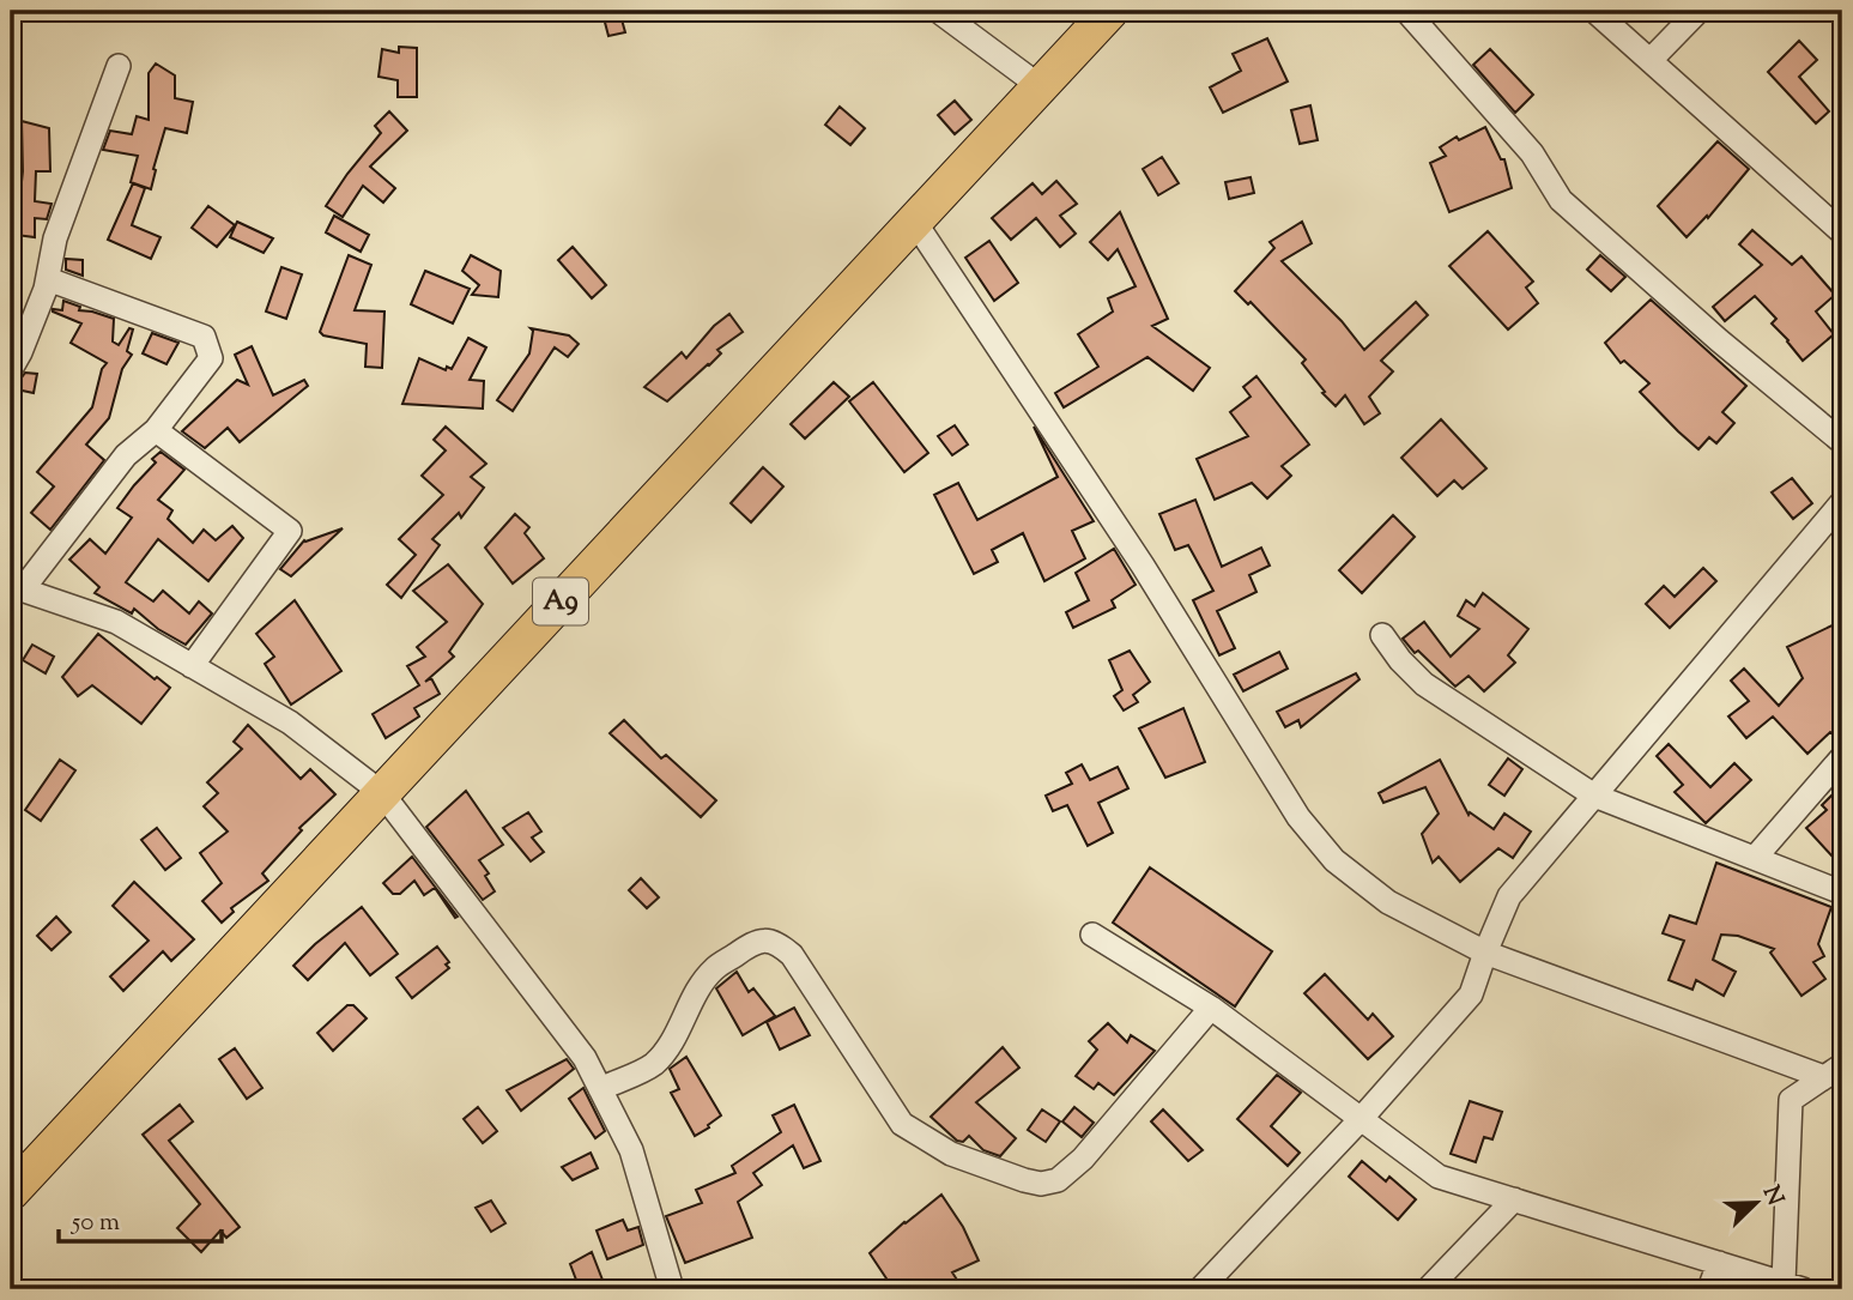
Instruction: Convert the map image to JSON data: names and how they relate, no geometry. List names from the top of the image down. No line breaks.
{"streets":{"main road":["A9"]},"scale_bar":"50 m","north":"top right"}
